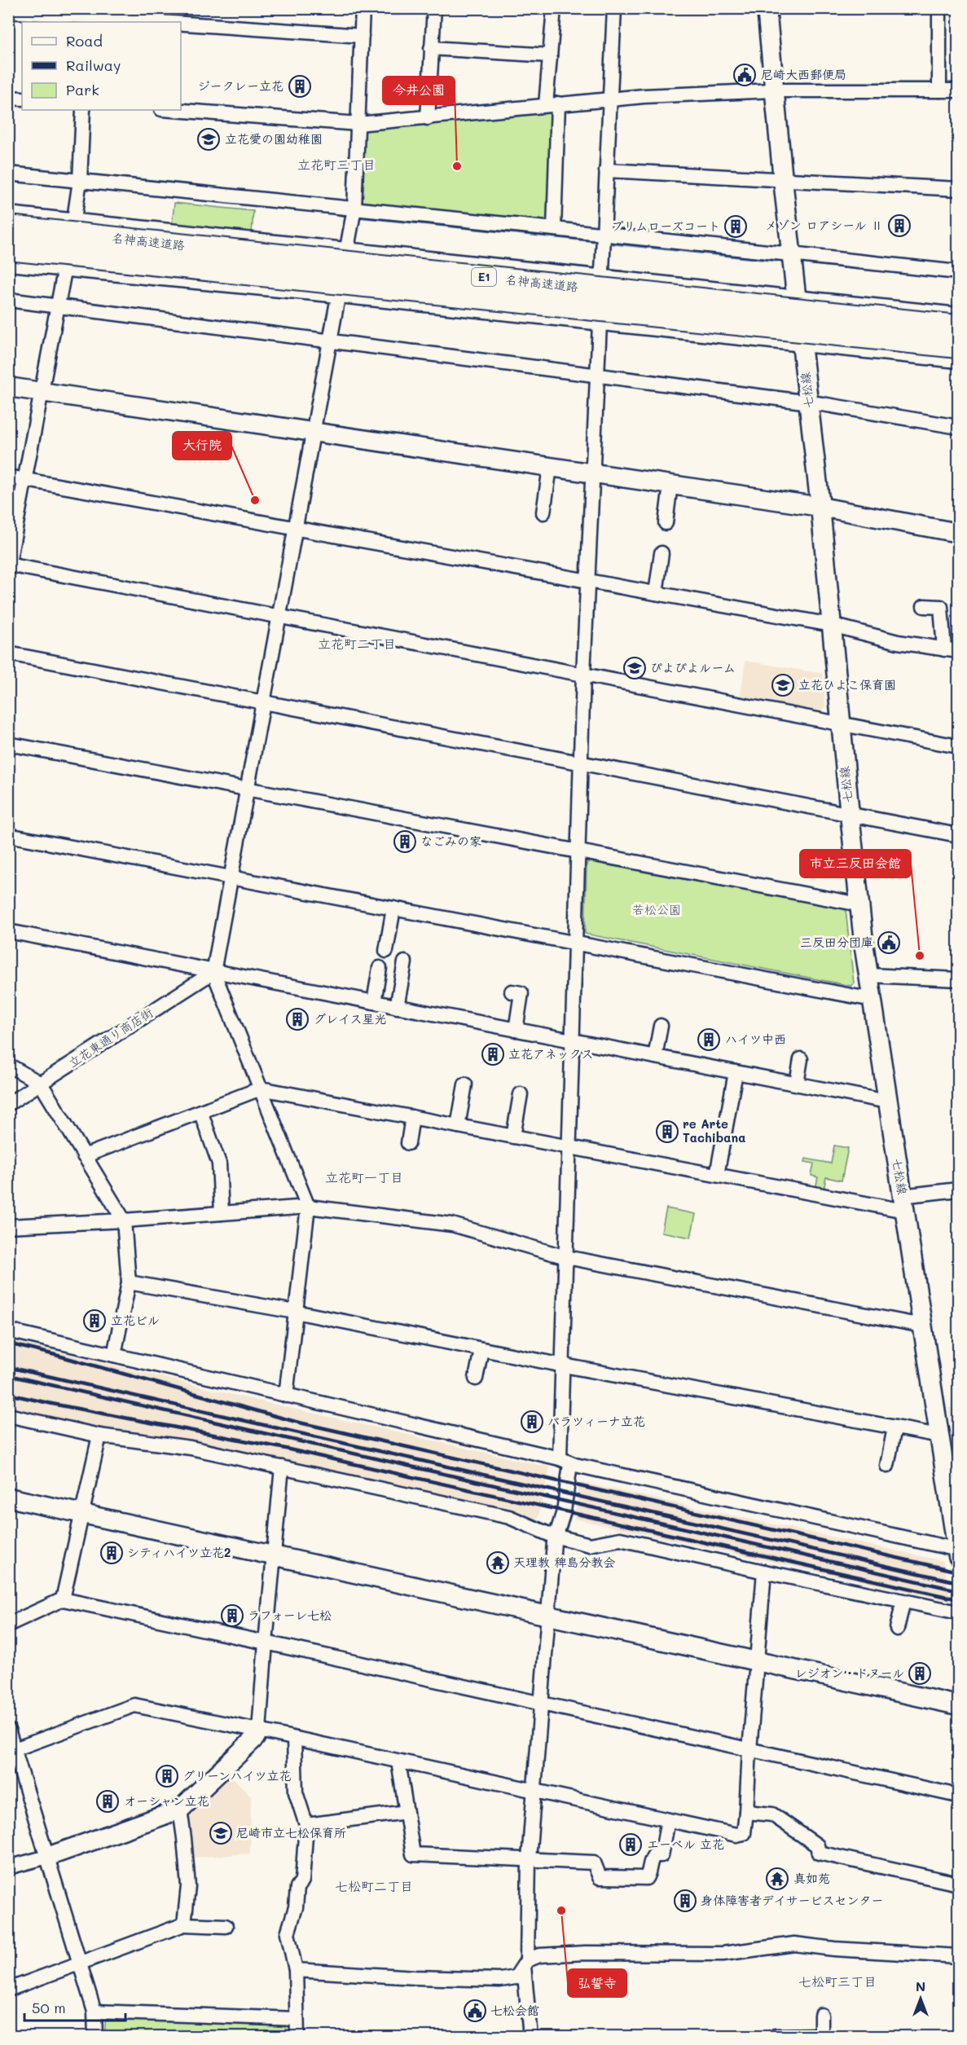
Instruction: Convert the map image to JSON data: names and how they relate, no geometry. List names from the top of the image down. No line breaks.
{"streets":{"highway":["名神高速道路","E1"],"street":["七松線","立花東通り商店街"]},"districts":["立花町三丁目","立花町二丁目","立花町一丁目","七松町二丁目","七松町三丁目"],"parks":["若松公園"],"places":{"public building":["尼崎大西郵便局","三反田分団庫","七松会館"],"building":["ジークレー立花","メゾン ロアシール Ⅱ","プリムローズコート","なごみの家","グレイス星光","ハイツ中西","立花アネックス","re Arte Tachibana","立花ビル","パラツィーナ立花","シティハイツ立花2","ラフォーレ七松","レジオン・ドヌール","グリーンハイツ立花","オーシャン立花","エーベル 立花","身体障害者デイサービスセンター"],"school or university":["立花愛の園幼稚園","ぴよぴよルーム","立花ひよこ保育園","尼崎市立七松保育所"],"other":["今井公園","大行院","市立三反田会館","弘誓寺"],"temple":["天理教 稗島分教会","真如苑"]},"legend":["Road","Railway","Park"],"scale_bar":"50 m","north":"top"}
